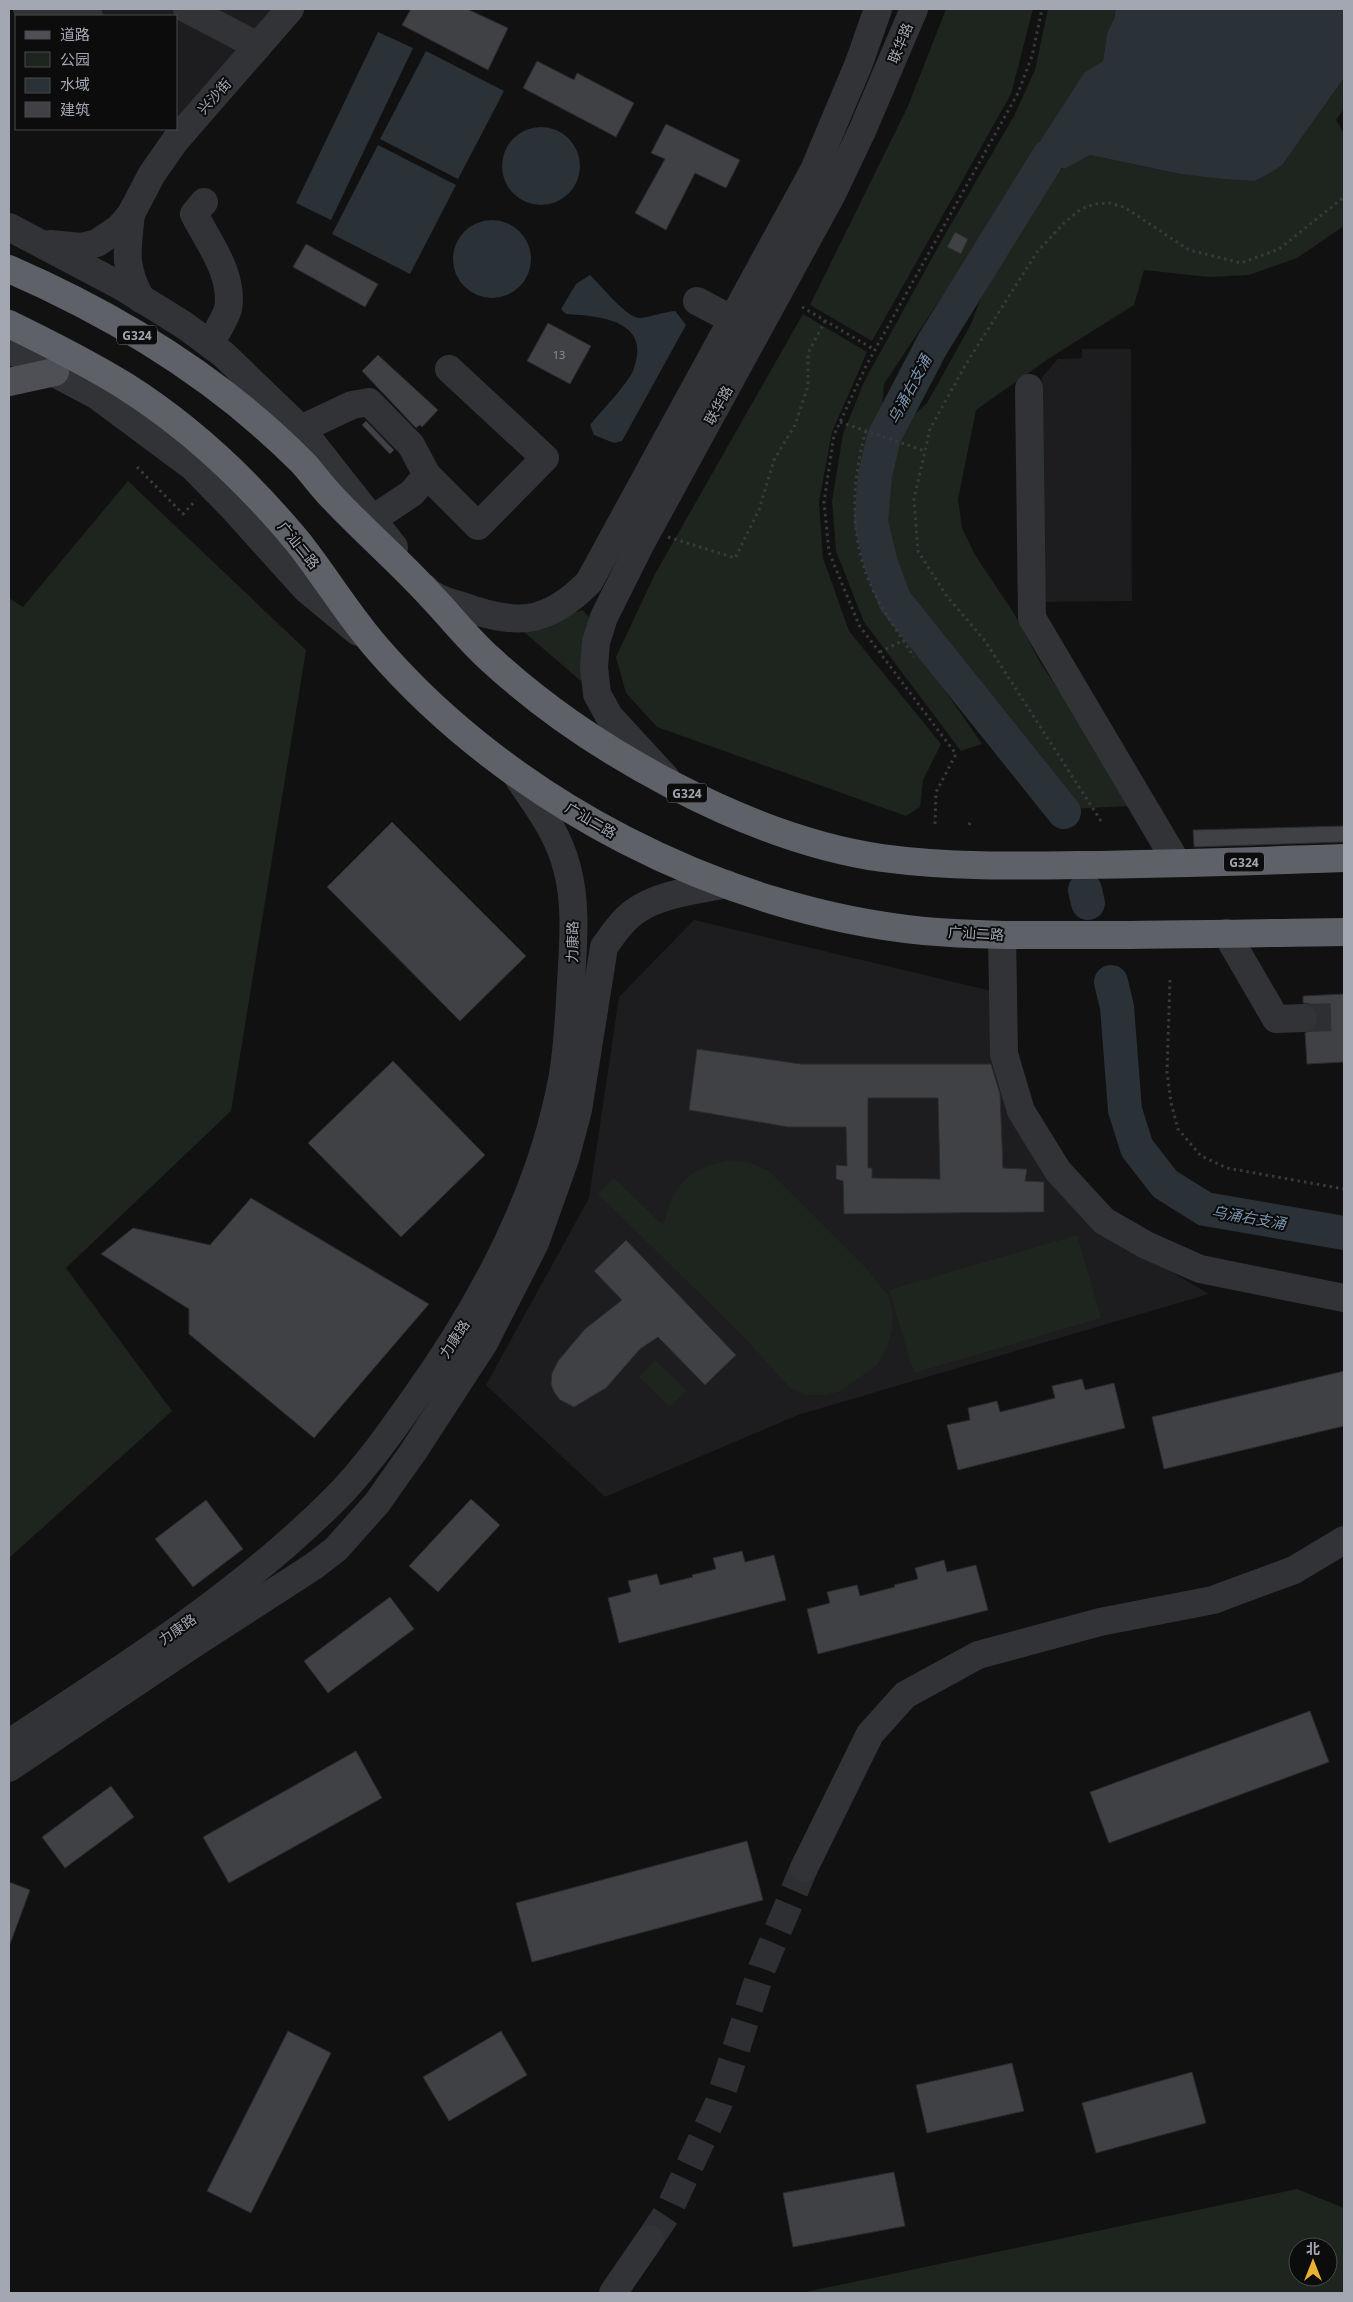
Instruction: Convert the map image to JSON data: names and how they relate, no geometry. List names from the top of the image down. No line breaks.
{"streets":{"highway":["G324","广汕二路"],"street":["联华路","兴沙街","力康路"]},"crossings":[["联华路","G324"],["广汕二路","力康路"]],"water":["乌涌右支涌"],"house_numbers":["13"],"legend":["道路","公园","水域","建筑"],"north":"top"}
